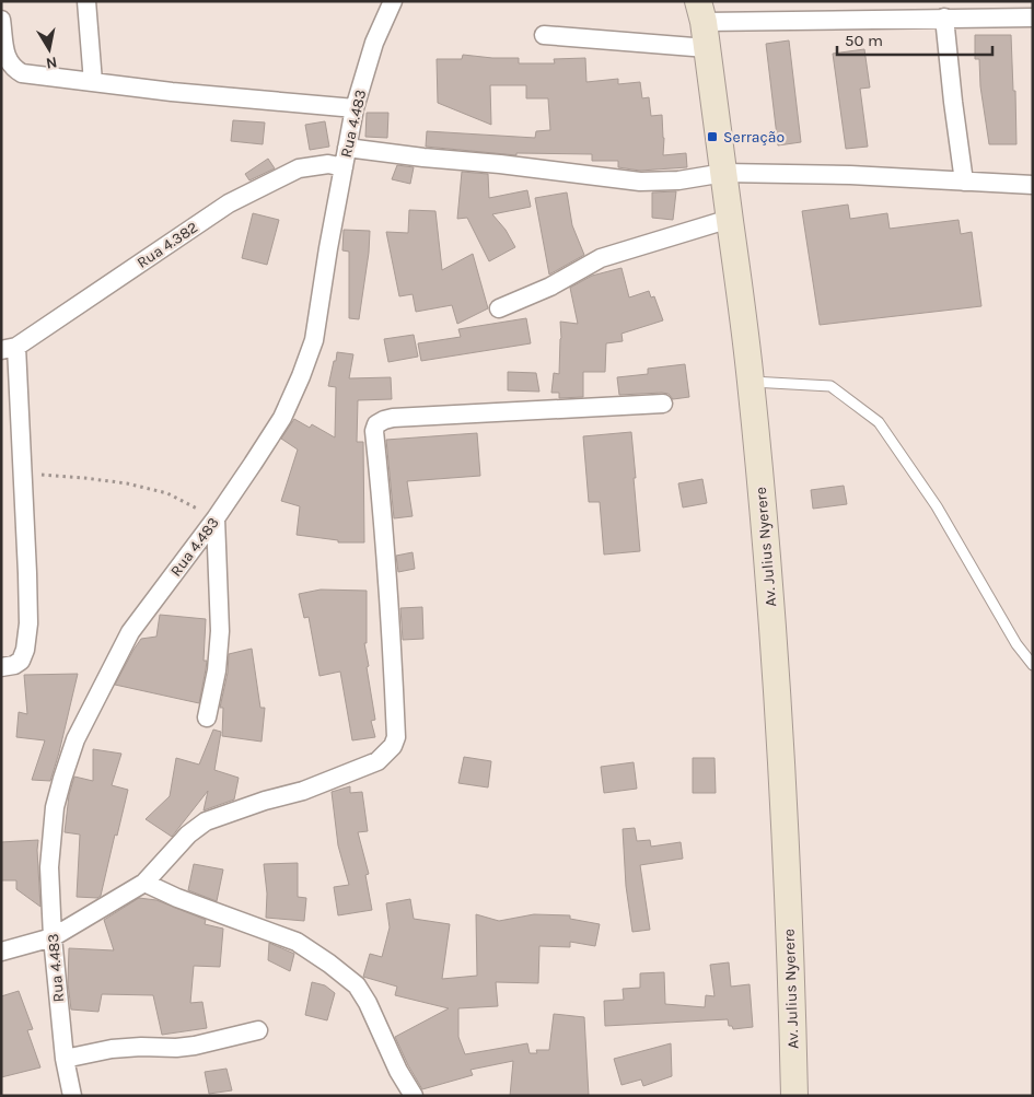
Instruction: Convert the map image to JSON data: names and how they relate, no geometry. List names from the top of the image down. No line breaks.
{"streets":{"main road":["Av. Julius Nyerere"],"street":["Rua 4.483","Rua 4.382"]},"crossings":[["Rua 4.483","Rua 4.382"]],"places":{"transit":["Serração"]},"scale_bar":"50 m","north":"bottom"}
